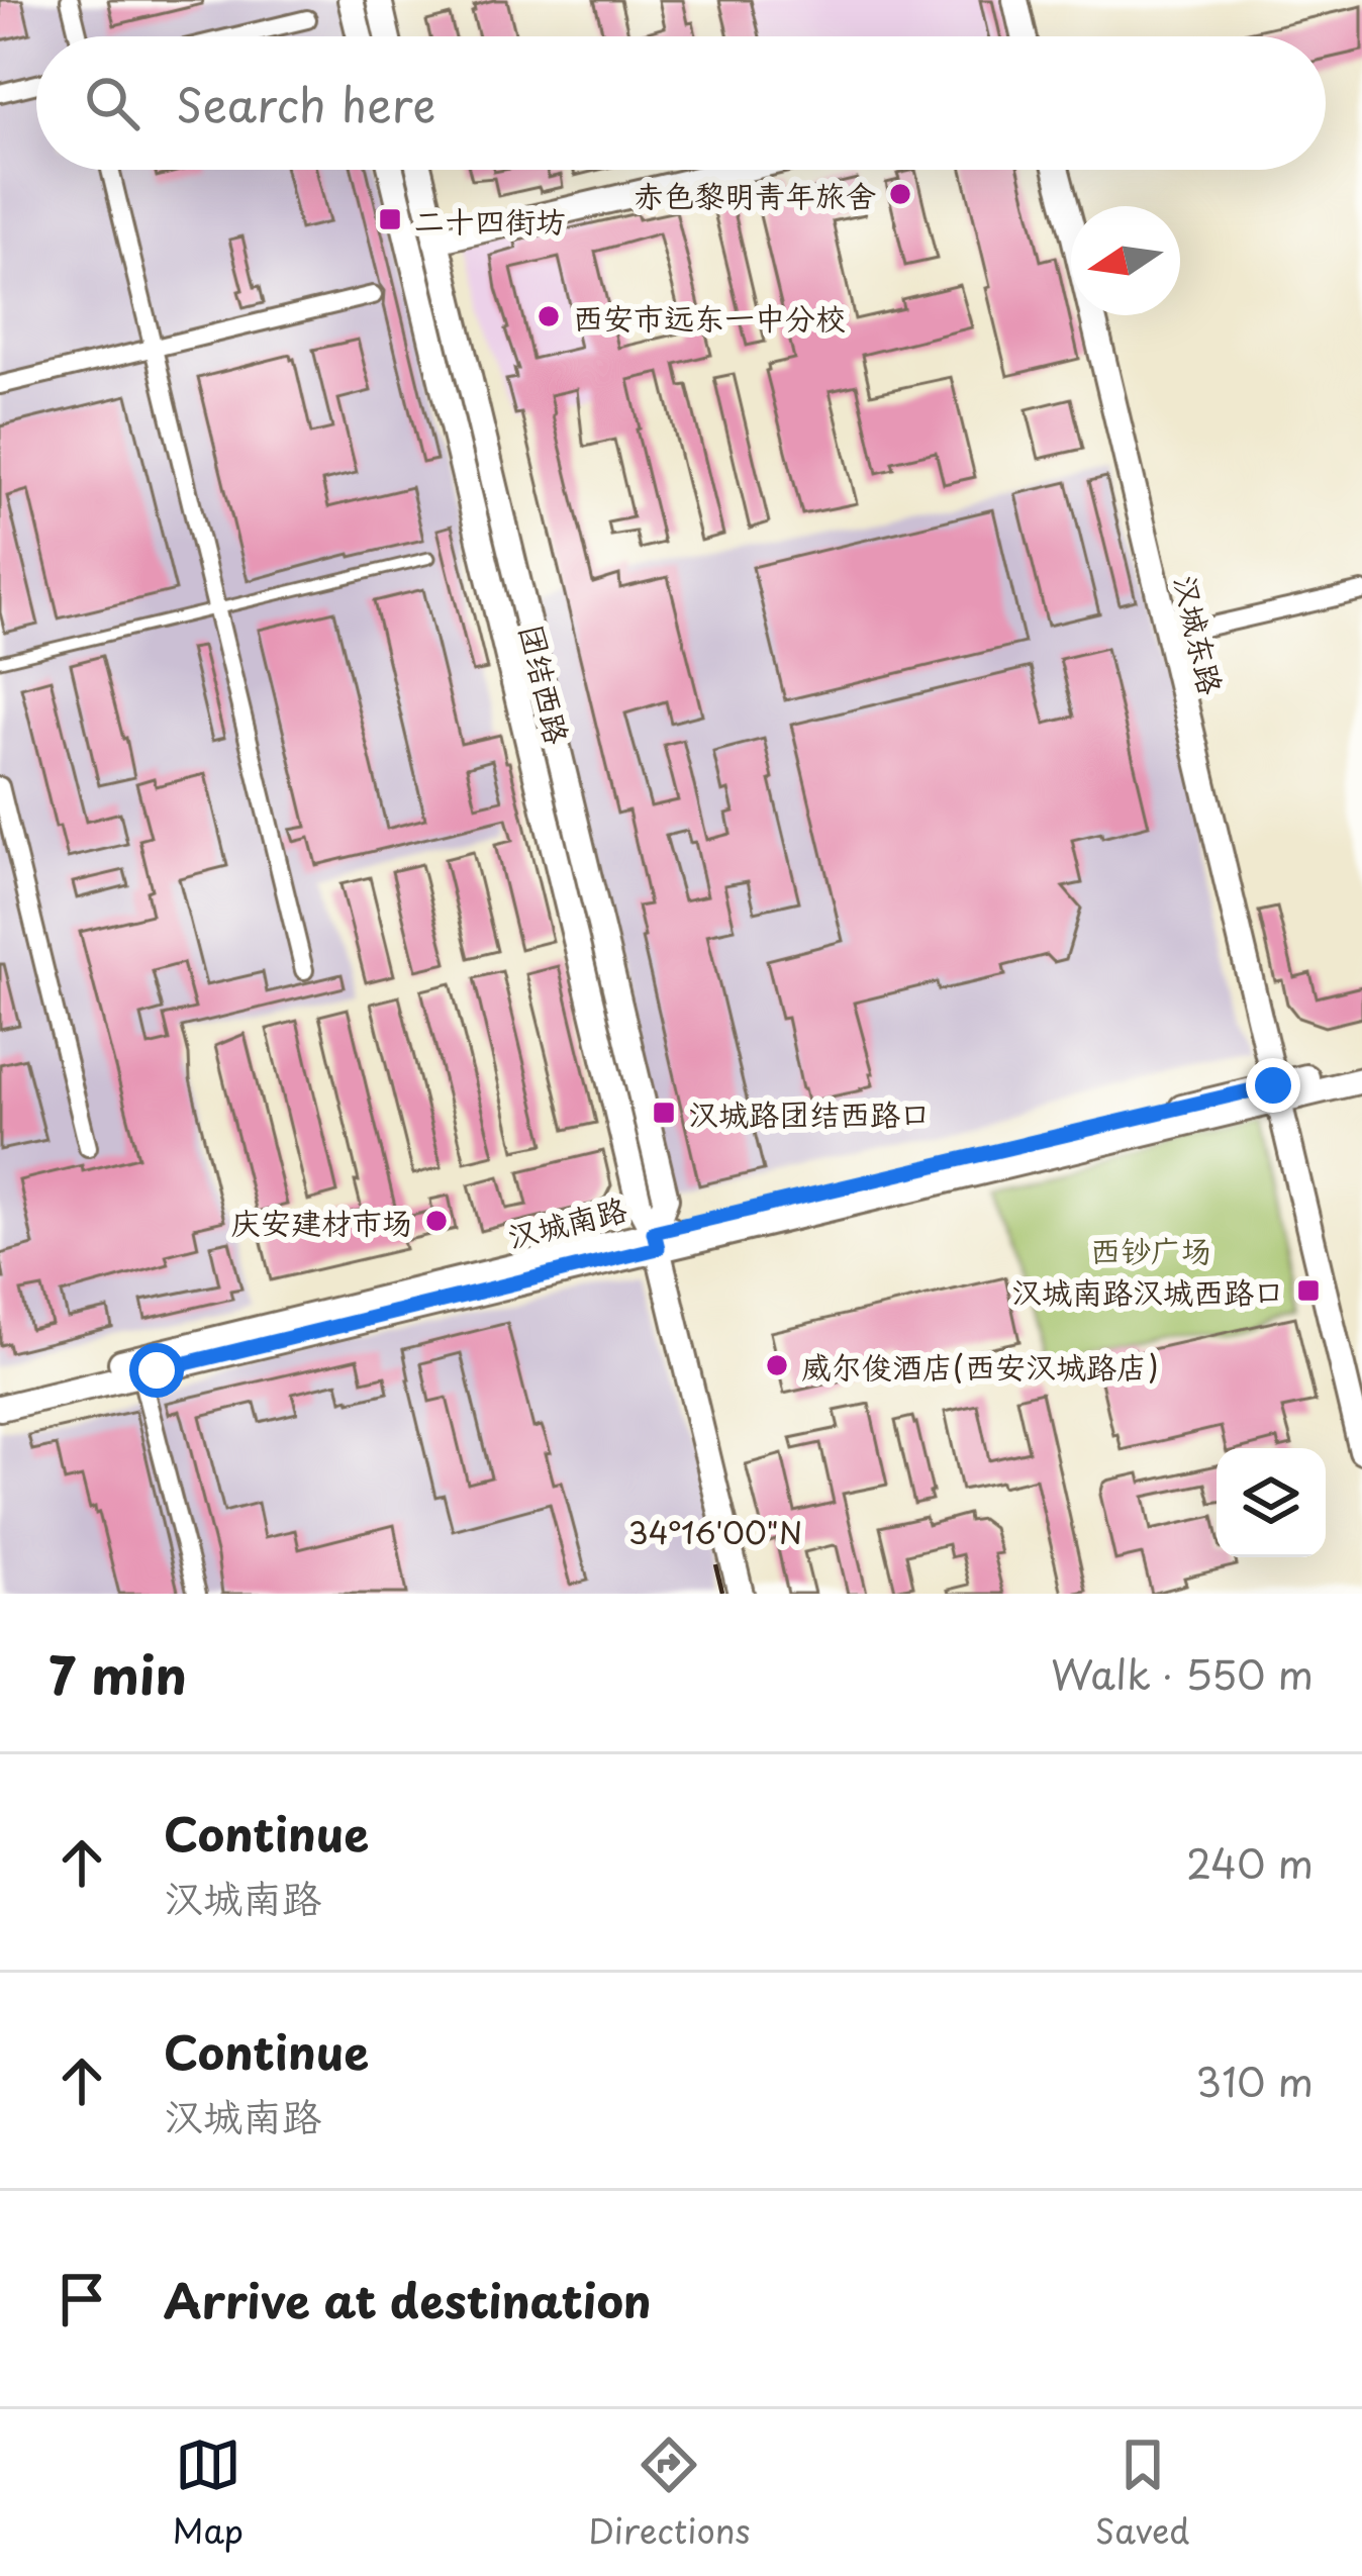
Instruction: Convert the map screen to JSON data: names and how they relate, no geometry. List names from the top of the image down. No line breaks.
{"streets":{"street":["汉城东路","团结西路","汉城南路"]},"crossings":[["汉城东路","汉城南路"],["团结西路","汉城南路"]],"parks":["西钞广场"],"places":{"other":["赤色黎明青年旅舍","西安市远东一中分校","庆安建材市场","威尔俊酒店(西安汉城路店)"],"transit":["二十四街坊","汉城路团结西路口","汉城南路汉城西路口"]},"north":"left","page":{"search":"Search here","heading":["7 min","Walk · 550 m"],"list":[["Continue","汉城南路","240 m"],["Continue","汉城南路","310 m"],"Arrive at destination"],"nav":["Map","Directions","Saved"]},"coordinates":["34°16'00\"N"]}
